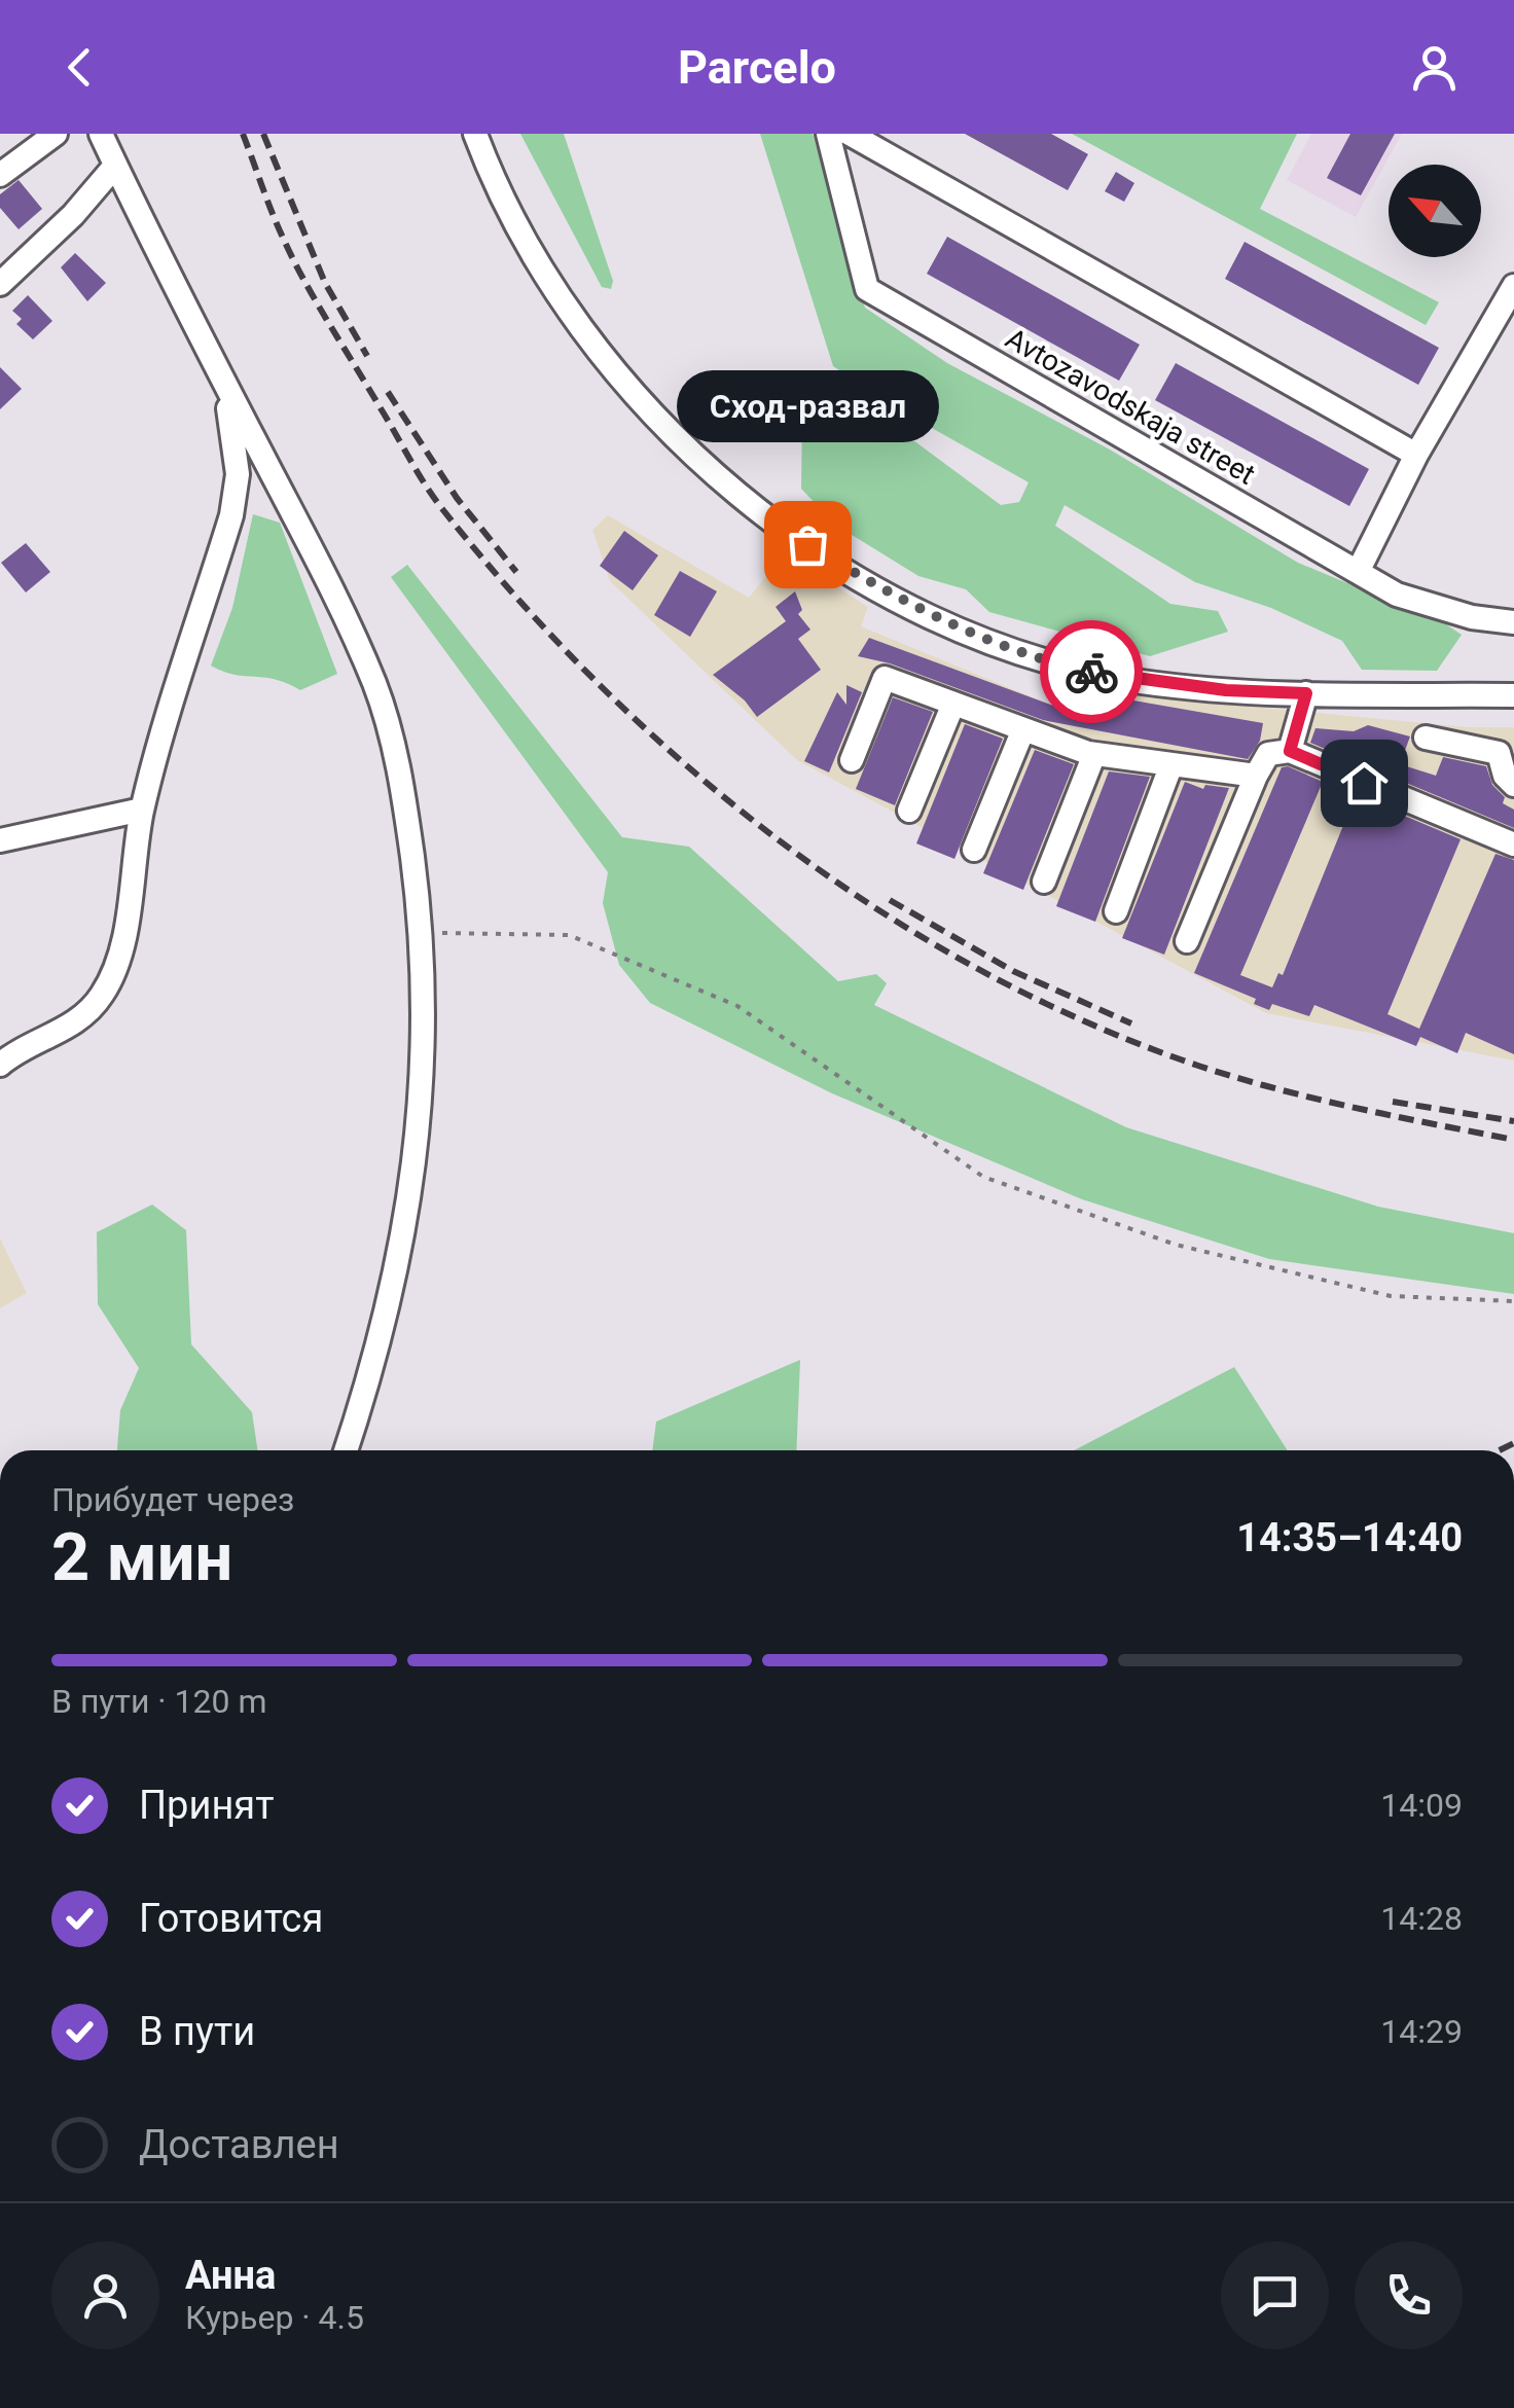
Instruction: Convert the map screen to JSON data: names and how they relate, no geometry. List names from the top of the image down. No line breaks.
{"streets":{"street":["Avtozavodskaja street"]},"places":["Сход-развал"],"north":"top left","page":{"header":"Parcelo","bubble":"Сход-развал","heading":["2 мин","Прибудет через","14:35–14:40"],"panel":["Анна","Курьер · 4.5"],"bar":"В пути · 120 m","list":[["Принят","14:09"],["Готовится","14:28"],["В пути","14:29"],"Доставлен"]}}
